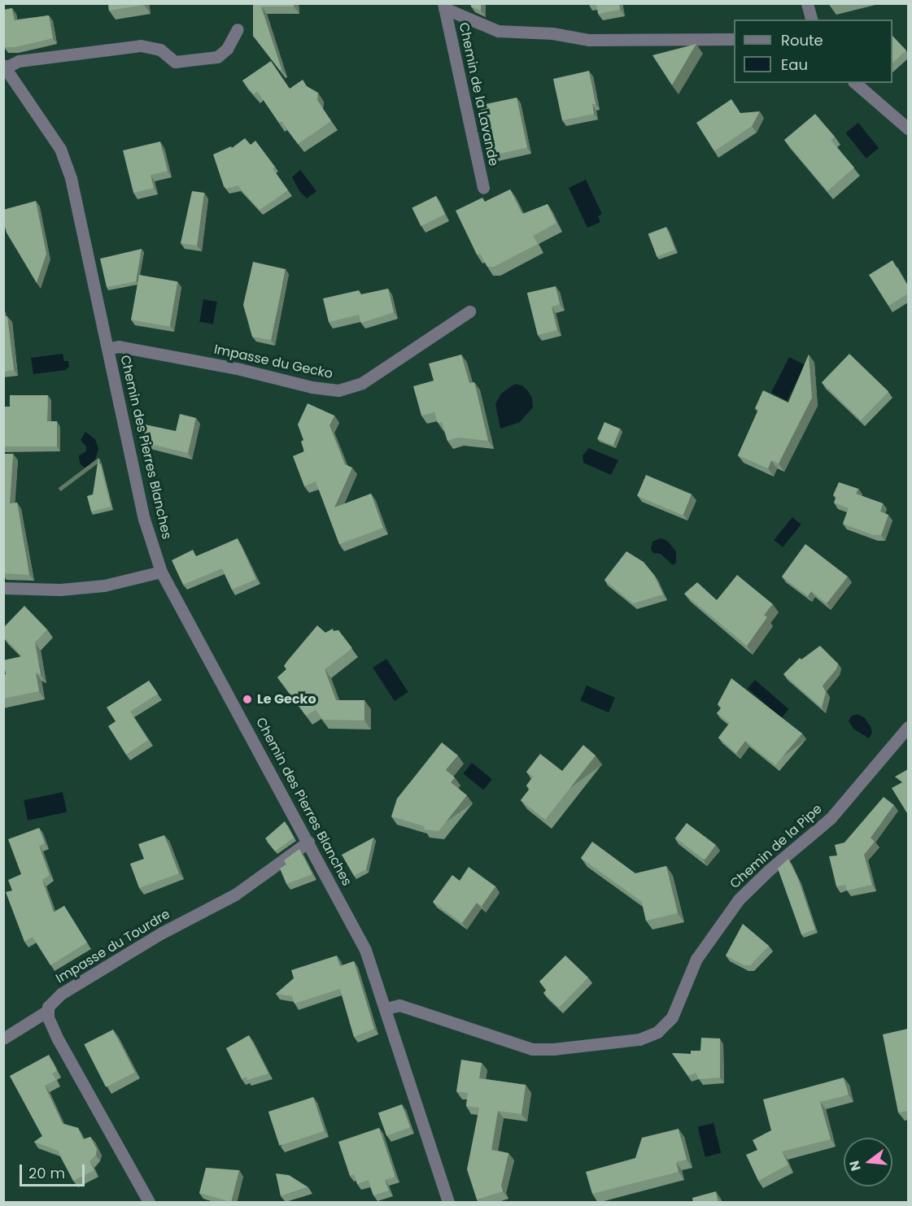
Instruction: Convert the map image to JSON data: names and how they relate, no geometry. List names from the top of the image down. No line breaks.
{"streets":{"street":["Chemin de la Lavande","Impasse du Gecko","Chemin des Pierres Blanches","Chemin de la Pipe","Impasse du Tourdre"]},"crossings":[["Impasse du Gecko","Chemin des Pierres Blanches"],["Chemin des Pierres Blanches","Chemin de la Pipe"],["Chemin des Pierres Blanches","Impasse du Tourdre"]],"places":["Le Gecko"],"legend":["Route","Eau"],"scale_bar":"20 m","north":"left"}
